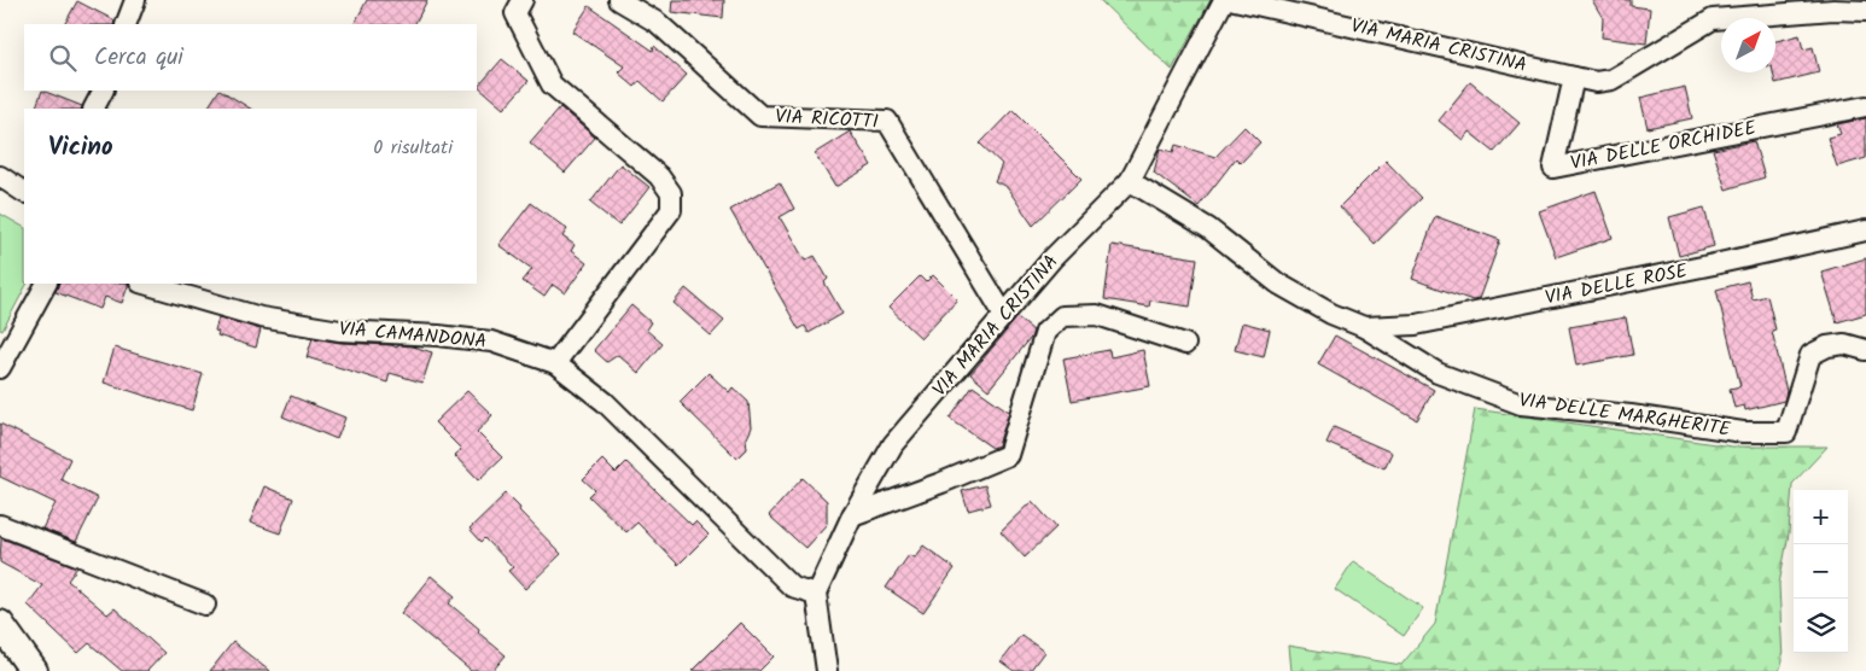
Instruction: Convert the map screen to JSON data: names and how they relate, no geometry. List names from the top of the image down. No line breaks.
{"streets":{"street":["VIA MARIA CRISTINA","VIA RICOTTI","VIA DELLE ORCHIDEE","VIA DELLE ROSE","VIA CAMANDONA","VIA DELLE MARGHERITE"]},"crossings":[["VIA MARIA CRISTINA","VIA RICOTTI"],["VIA MARIA CRISTINA","VIA DELLE ORCHIDEE"],["VIA MARIA CRISTINA","VIA CAMANDONA"],["VIA MARIA CRISTINA","VIA DELLE MARGHERITE"],["VIA DELLE ROSE","VIA DELLE MARGHERITE"]],"north":"top right","page":{"search":"Cerca qui","heading":["Vicino","0 risultati"],"map_buttons":["+","−"]}}
